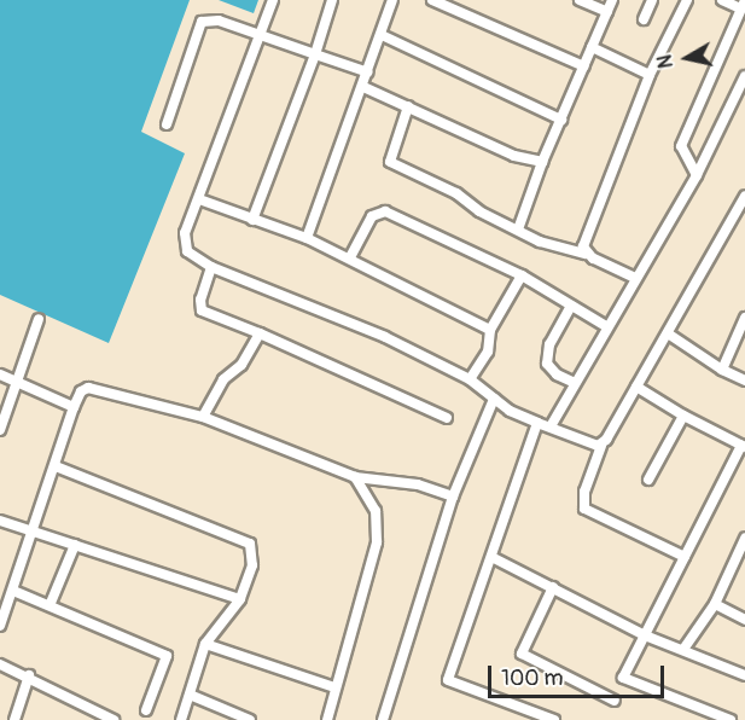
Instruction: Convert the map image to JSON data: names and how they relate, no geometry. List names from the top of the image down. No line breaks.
{"scale_bar":"100 m","north":"left"}
